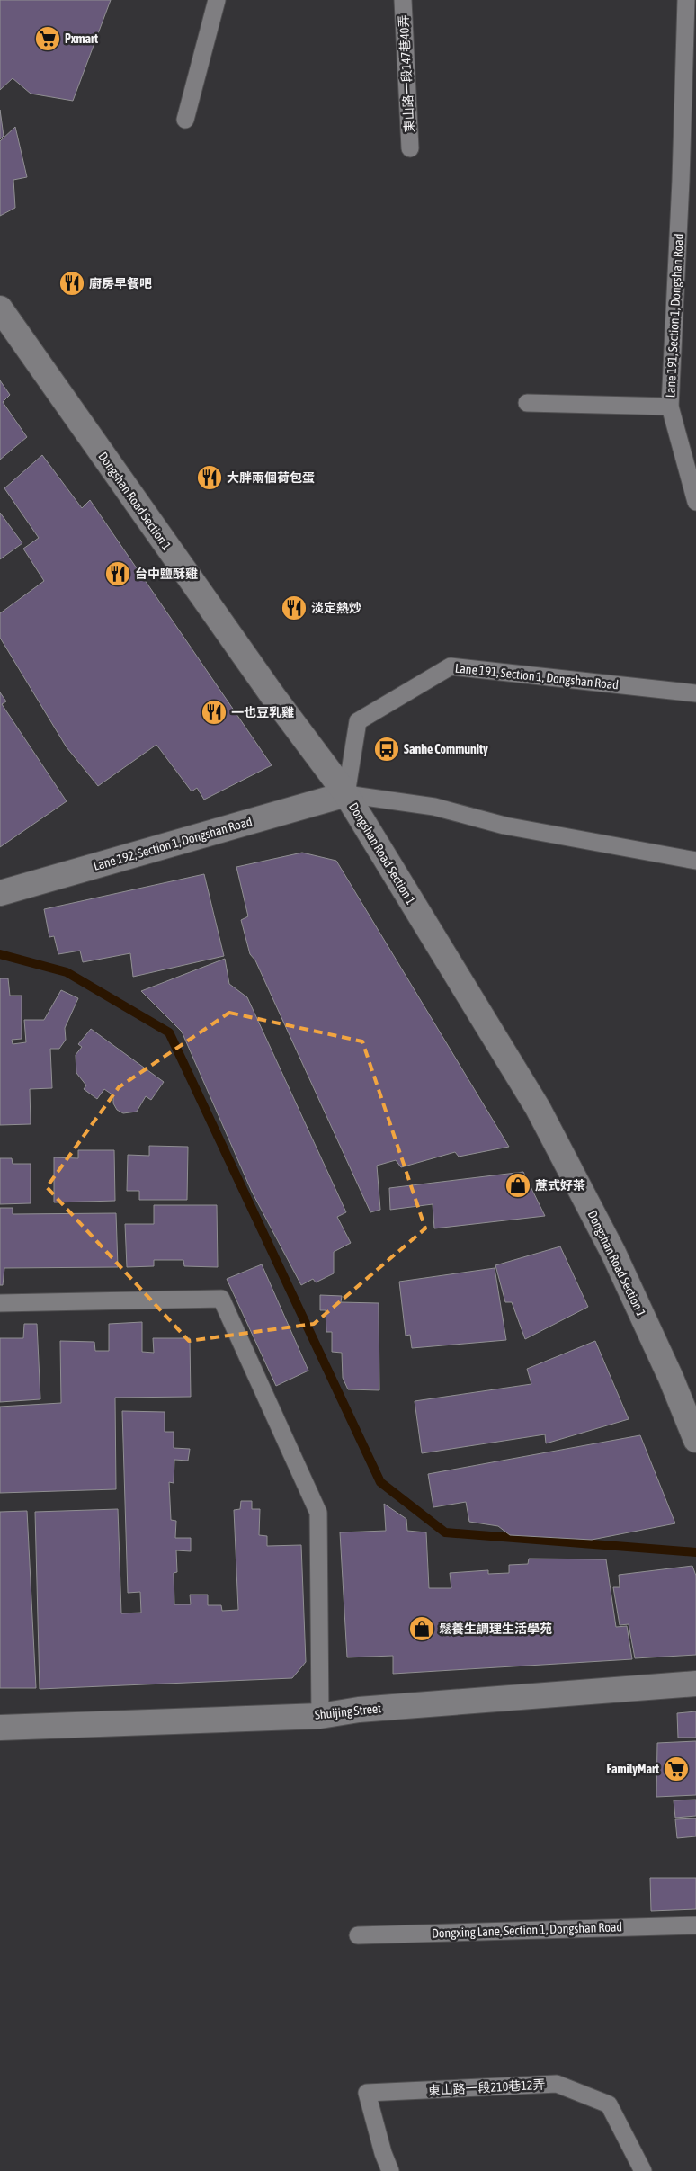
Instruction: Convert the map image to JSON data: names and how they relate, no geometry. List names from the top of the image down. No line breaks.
{"streets":{"main road":["Dongshan Road Section 1","Lane 192, Section 1, Dongshan Road","Shuijing Street"],"lane":["東山路一段147巷40弄","Lane 191, Section 1, Dongshan Road","Dongxing Lane, Section 1, Dongshan Road","東山路一段210巷12弄"]},"crossings":[["Lane 191, Section 1, Dongshan Road","Dongshan Road Section 1"],["Lane 191, Section 1, Dongshan Road","Lane 192, Section 1, Dongshan Road"],["Dongshan Road Section 1","Lane 192, Section 1, Dongshan Road"]],"places":{"supermarket":["Pxmart","FamilyMart"],"restaurant":["廚房早餐吧","大胖兩個荷包蛋","台中鹽酥雞","淡定熱炒","一也豆乳雞"],"bus stop":["Sanhe Community"],"shop":["蔗式好茶","鬆養生調理生活學苑"]}}
